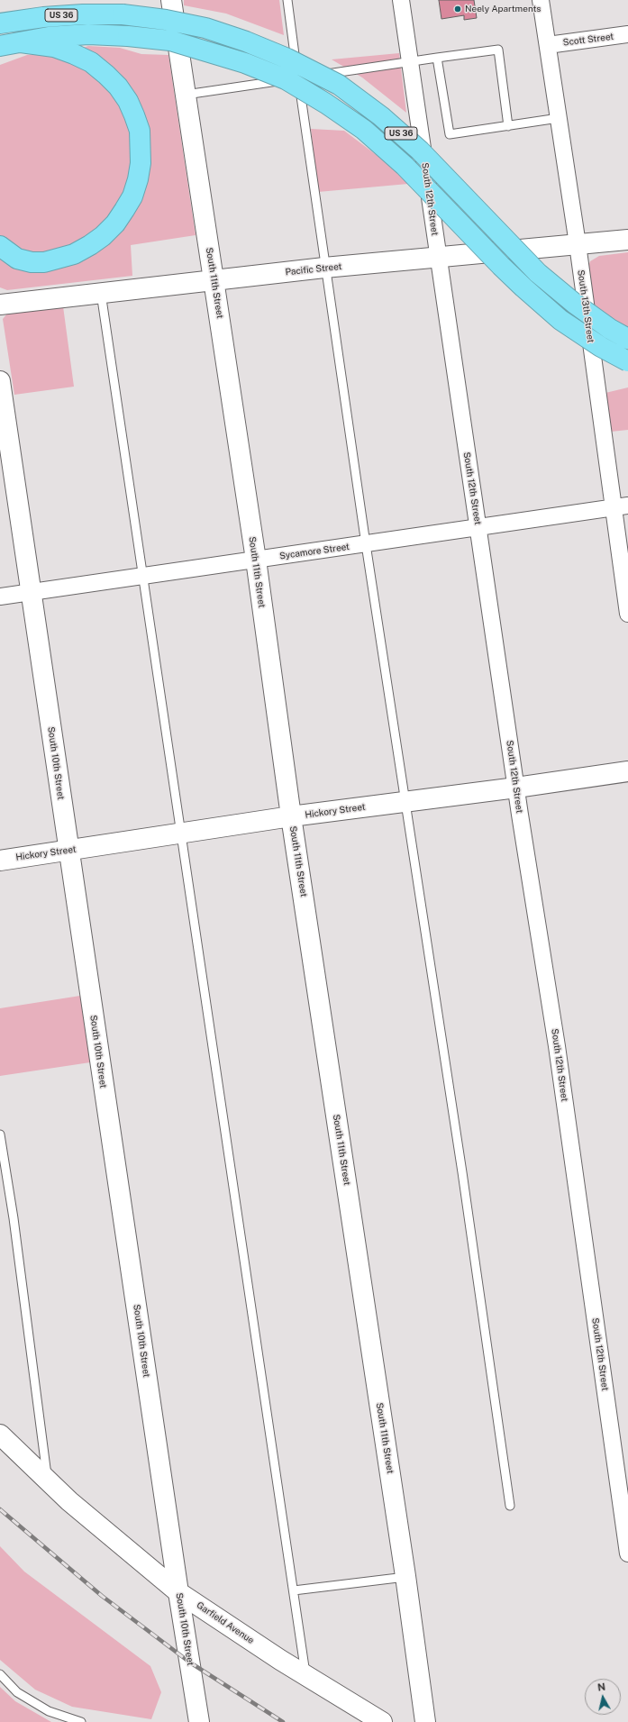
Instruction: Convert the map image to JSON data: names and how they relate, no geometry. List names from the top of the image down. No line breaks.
{"streets":{"highway":["US 36"],"street":["Scott Street","South 12th Street","Pacific Street","South 11th Street","South 13th Street","Sycamore Street","South 10th Street","Hickory Street","Garfield Avenue"]},"crossings":[["Scott Street","South 13th Street"],["South 12th Street","Pacific Street"],["South 12th Street","Sycamore Street"],["South 12th Street","Hickory Street"],["Pacific Street","South 11th Street"],["Pacific Street","South 13th Street"],["South 11th Street","Sycamore Street"],["South 11th Street","Hickory Street"],["South 13th Street","Sycamore Street"],["Sycamore Street","South 10th Street"],["South 10th Street","Hickory Street"],["South 10th Street","Garfield Avenue"]],"places":["Neely Apartments"],"north":"top"}
